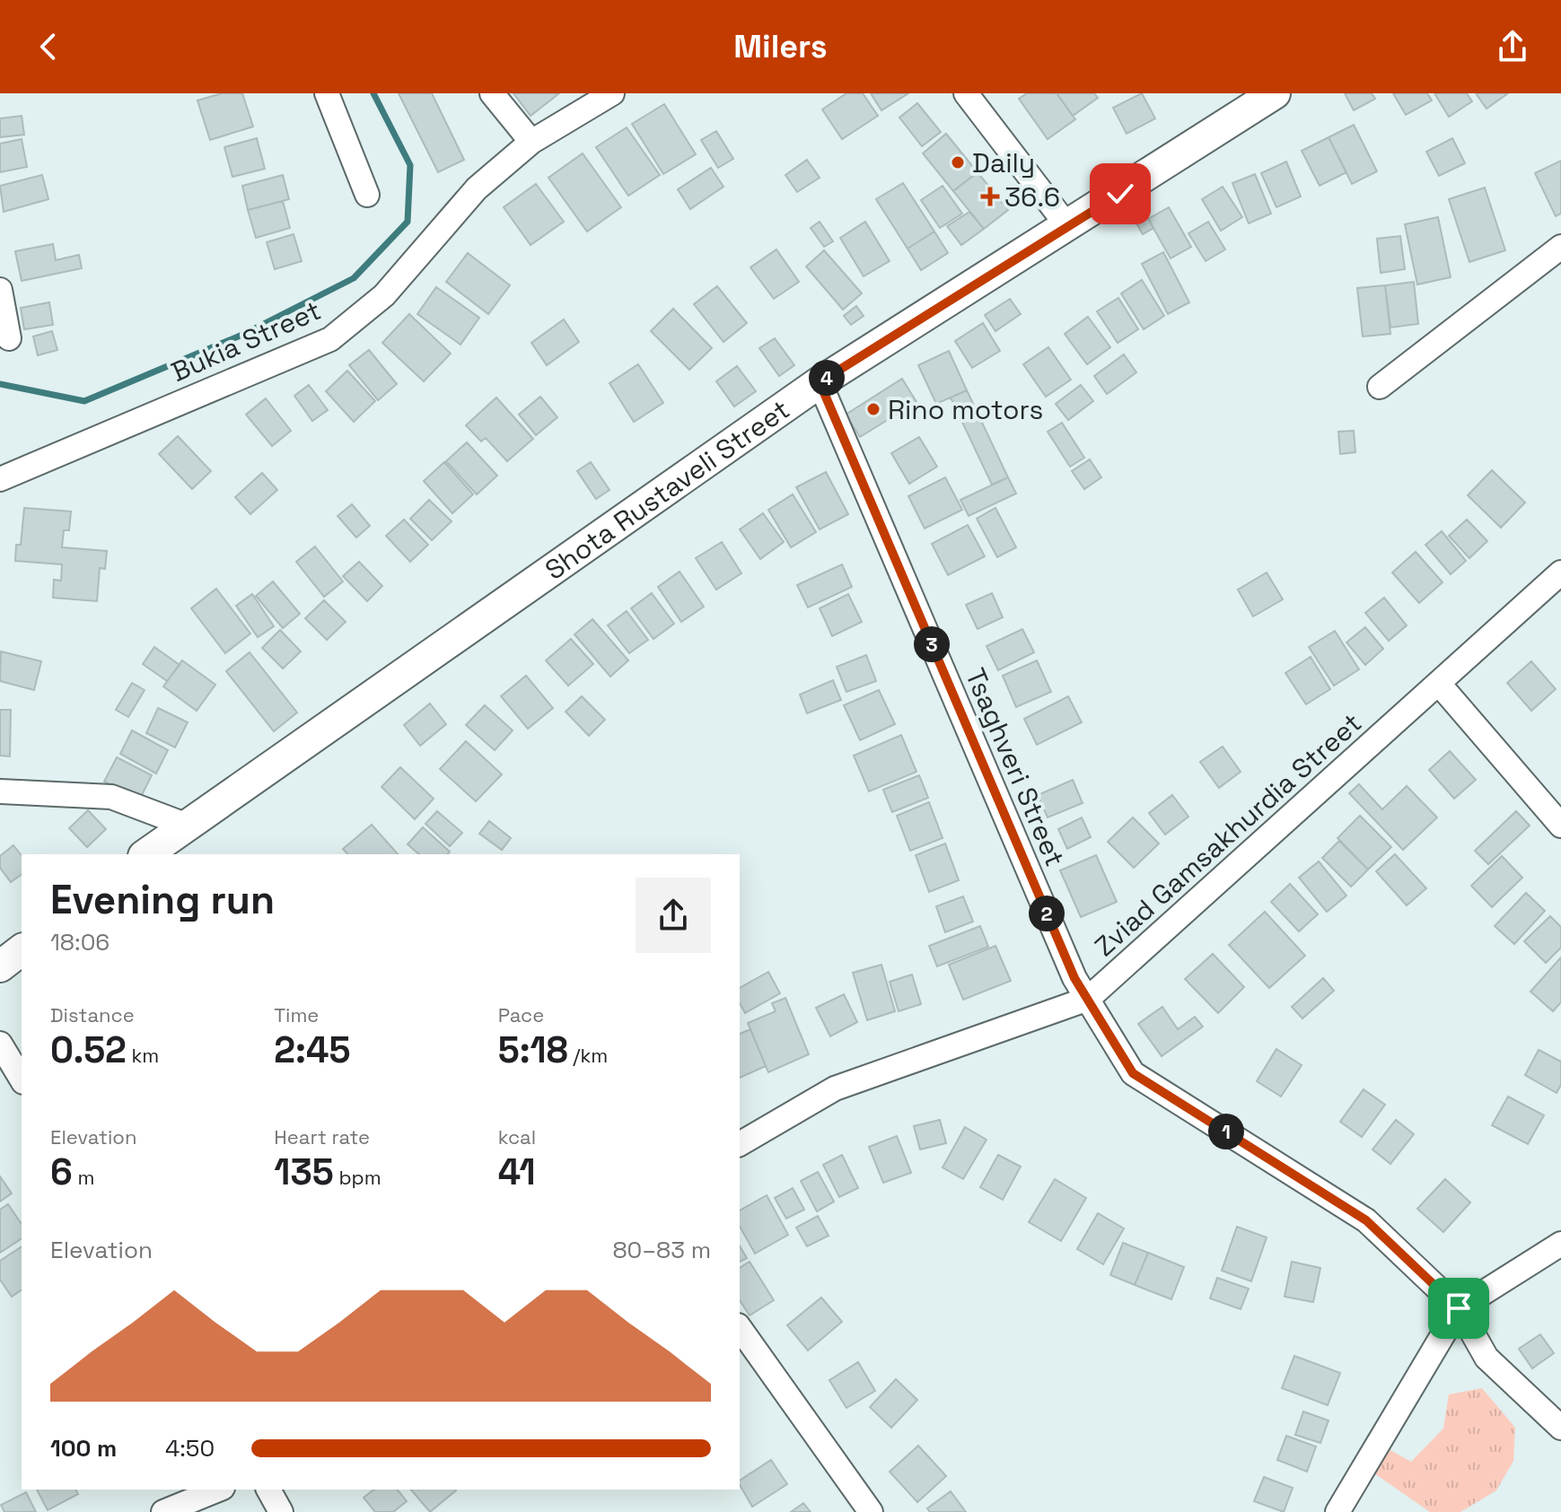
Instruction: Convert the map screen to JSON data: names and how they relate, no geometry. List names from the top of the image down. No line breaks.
{"streets":{"main road":["Shota Rustaveli Street"],"street":["Bukia Street","Tsaghveri Street","Zviad Gamsakhurdia Street"]},"crossings":[["Shota Rustaveli Street","Tsaghveri Street"],["Tsaghveri Street","Zviad Gamsakhurdia Street"]],"places":{"other":["Daily","Rino motors"],"health":["36.6"]},"page":{"header":"Milers","pins":["4","3","2","1"],"heading":["Evening run","18:06"],"stats":[["Distance","0.52 km"],["Time","2:45"],["Pace","5:18 /km"],["Elevation","6 m"],["Heart rate","135 bpm"],["kcal","41"]],"chart":["Elevation","80–83 m"],"list":[{"name":"100 m","note":"4:50"}]}}
